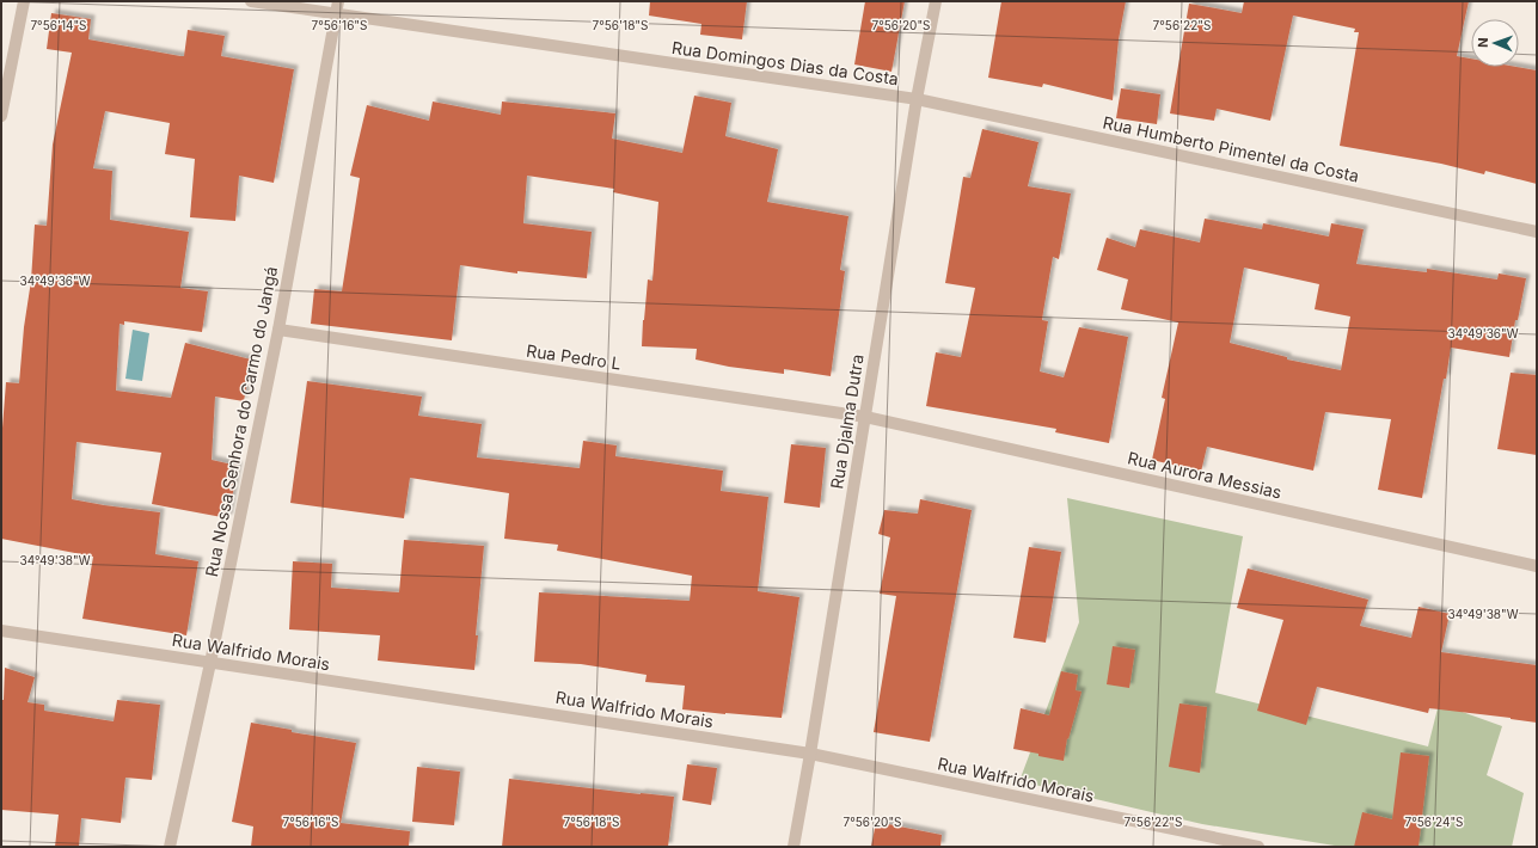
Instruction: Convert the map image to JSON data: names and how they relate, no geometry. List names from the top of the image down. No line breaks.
{"streets":{"street":["Rua Domingos Dias da Costa","Rua Humberto Pimentel da Costa","Rua Pedro L","Rua Nossa Senhora do Carmo do Jangá","Rua Djalma Dutra","Rua Aurora Messias","Rua Walfrido Morais"]},"crossings":[["Rua Domingos Dias da Costa","Rua Humberto Pimentel da Costa"],["Rua Domingos Dias da Costa","Rua Nossa Senhora do Carmo do Jangá"],["Rua Domingos Dias da Costa","Rua Djalma Dutra"],["Rua Humberto Pimentel da Costa","Rua Djalma Dutra"],["Rua Pedro L","Rua Nossa Senhora do Carmo do Jangá"],["Rua Pedro L","Rua Djalma Dutra"],["Rua Pedro L","Rua Aurora Messias"],["Rua Nossa Senhora do Carmo do Jangá","Rua Walfrido Morais"],["Rua Djalma Dutra","Rua Aurora Messias"],["Rua Djalma Dutra","Rua Walfrido Morais"]],"north":"left","coordinates":["7°56'14\"S","7°56'16\"S","7°56'18\"S","7°56'20\"S","7°56'22\"S","34°49'36\"W","34°49'38\"W","7°56'24\"S"]}
